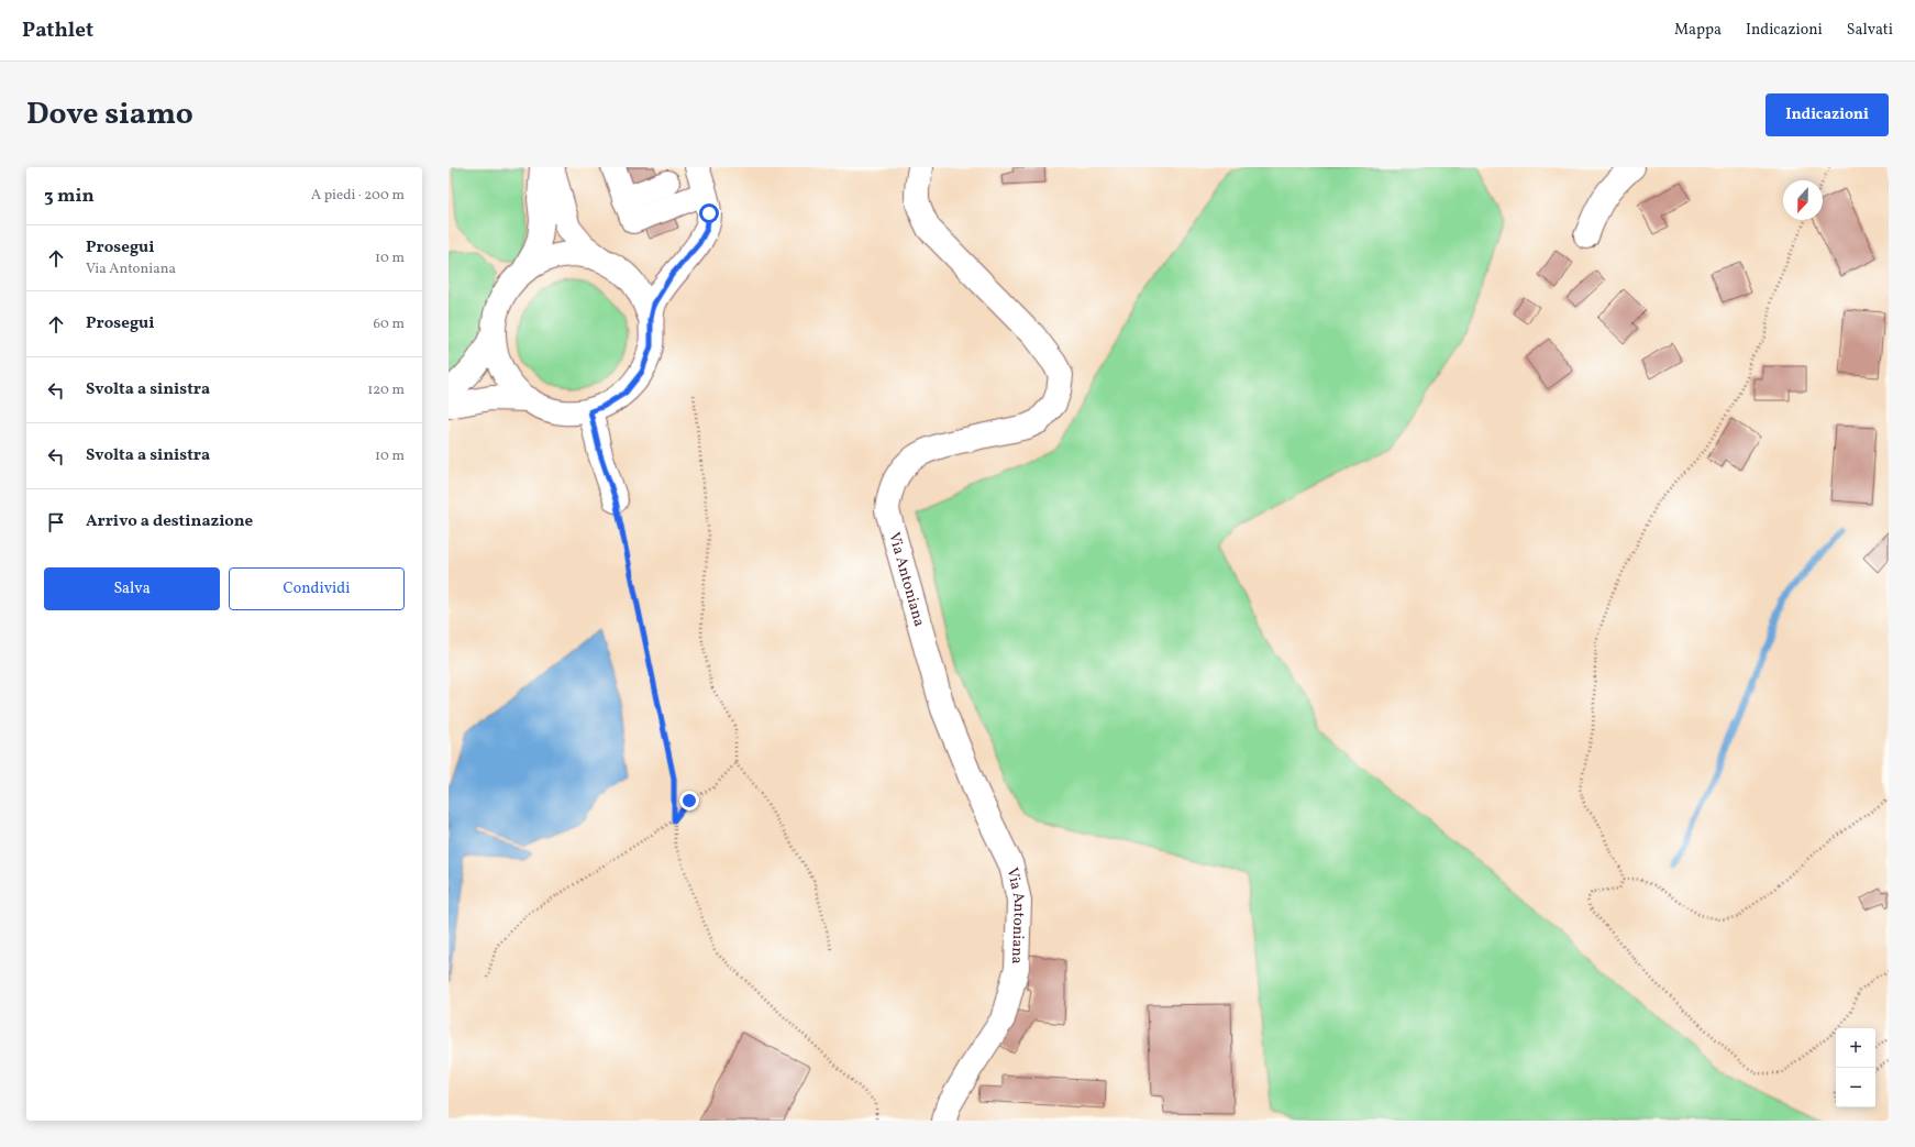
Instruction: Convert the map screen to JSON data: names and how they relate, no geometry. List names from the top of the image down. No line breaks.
{"streets":{"street":["Via Antoniana"]},"north":"bottom","page":{"header":"Pathlet","nav":["Mappa","Indicazioni","Salvati"],"title":"Dove siamo","buttons":["Indicazioni",["Salva","Condividi"]],"heading":["3 min","A piedi · 200 m"],"list":[["Prosegui","Via Antoniana","10 m"],["Prosegui","60 m"],["Svolta a sinistra","120 m"],["Svolta a sinistra","10 m"],"Arrivo a destinazione"],"map_buttons":["+","−"]}}
